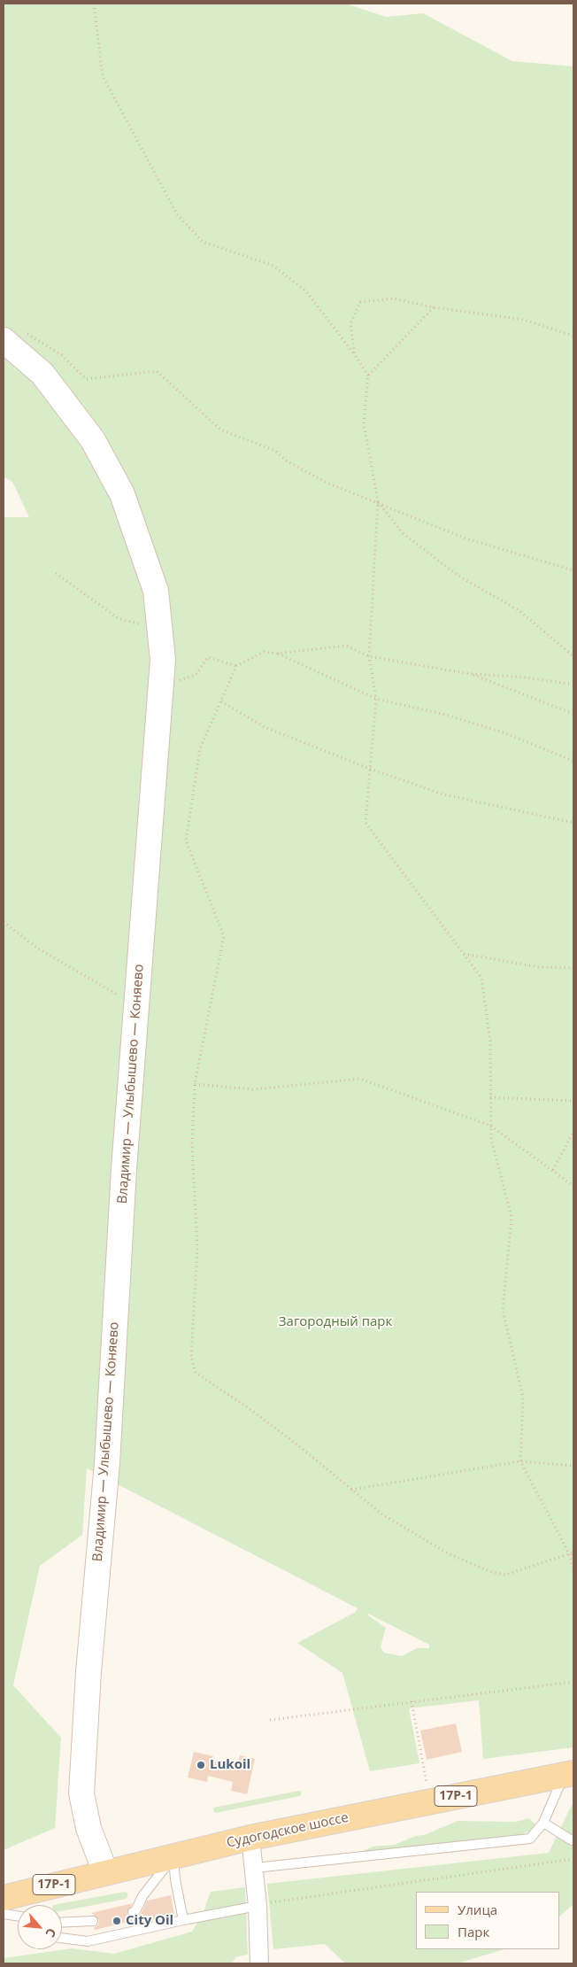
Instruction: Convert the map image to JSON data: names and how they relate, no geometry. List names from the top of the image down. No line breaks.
{"streets":{"main road":["Владимир — Улыбышево — Коняево","17Р-1","Судогодское шоссе"]},"crossings":[["Владимир — Улыбышево — Коняево","Судогодское шоссе"]],"parks":["Загородный парк"],"places":["Lukoil","City Oil"],"legend":["Улица","Парк"],"north":"bottom right"}
